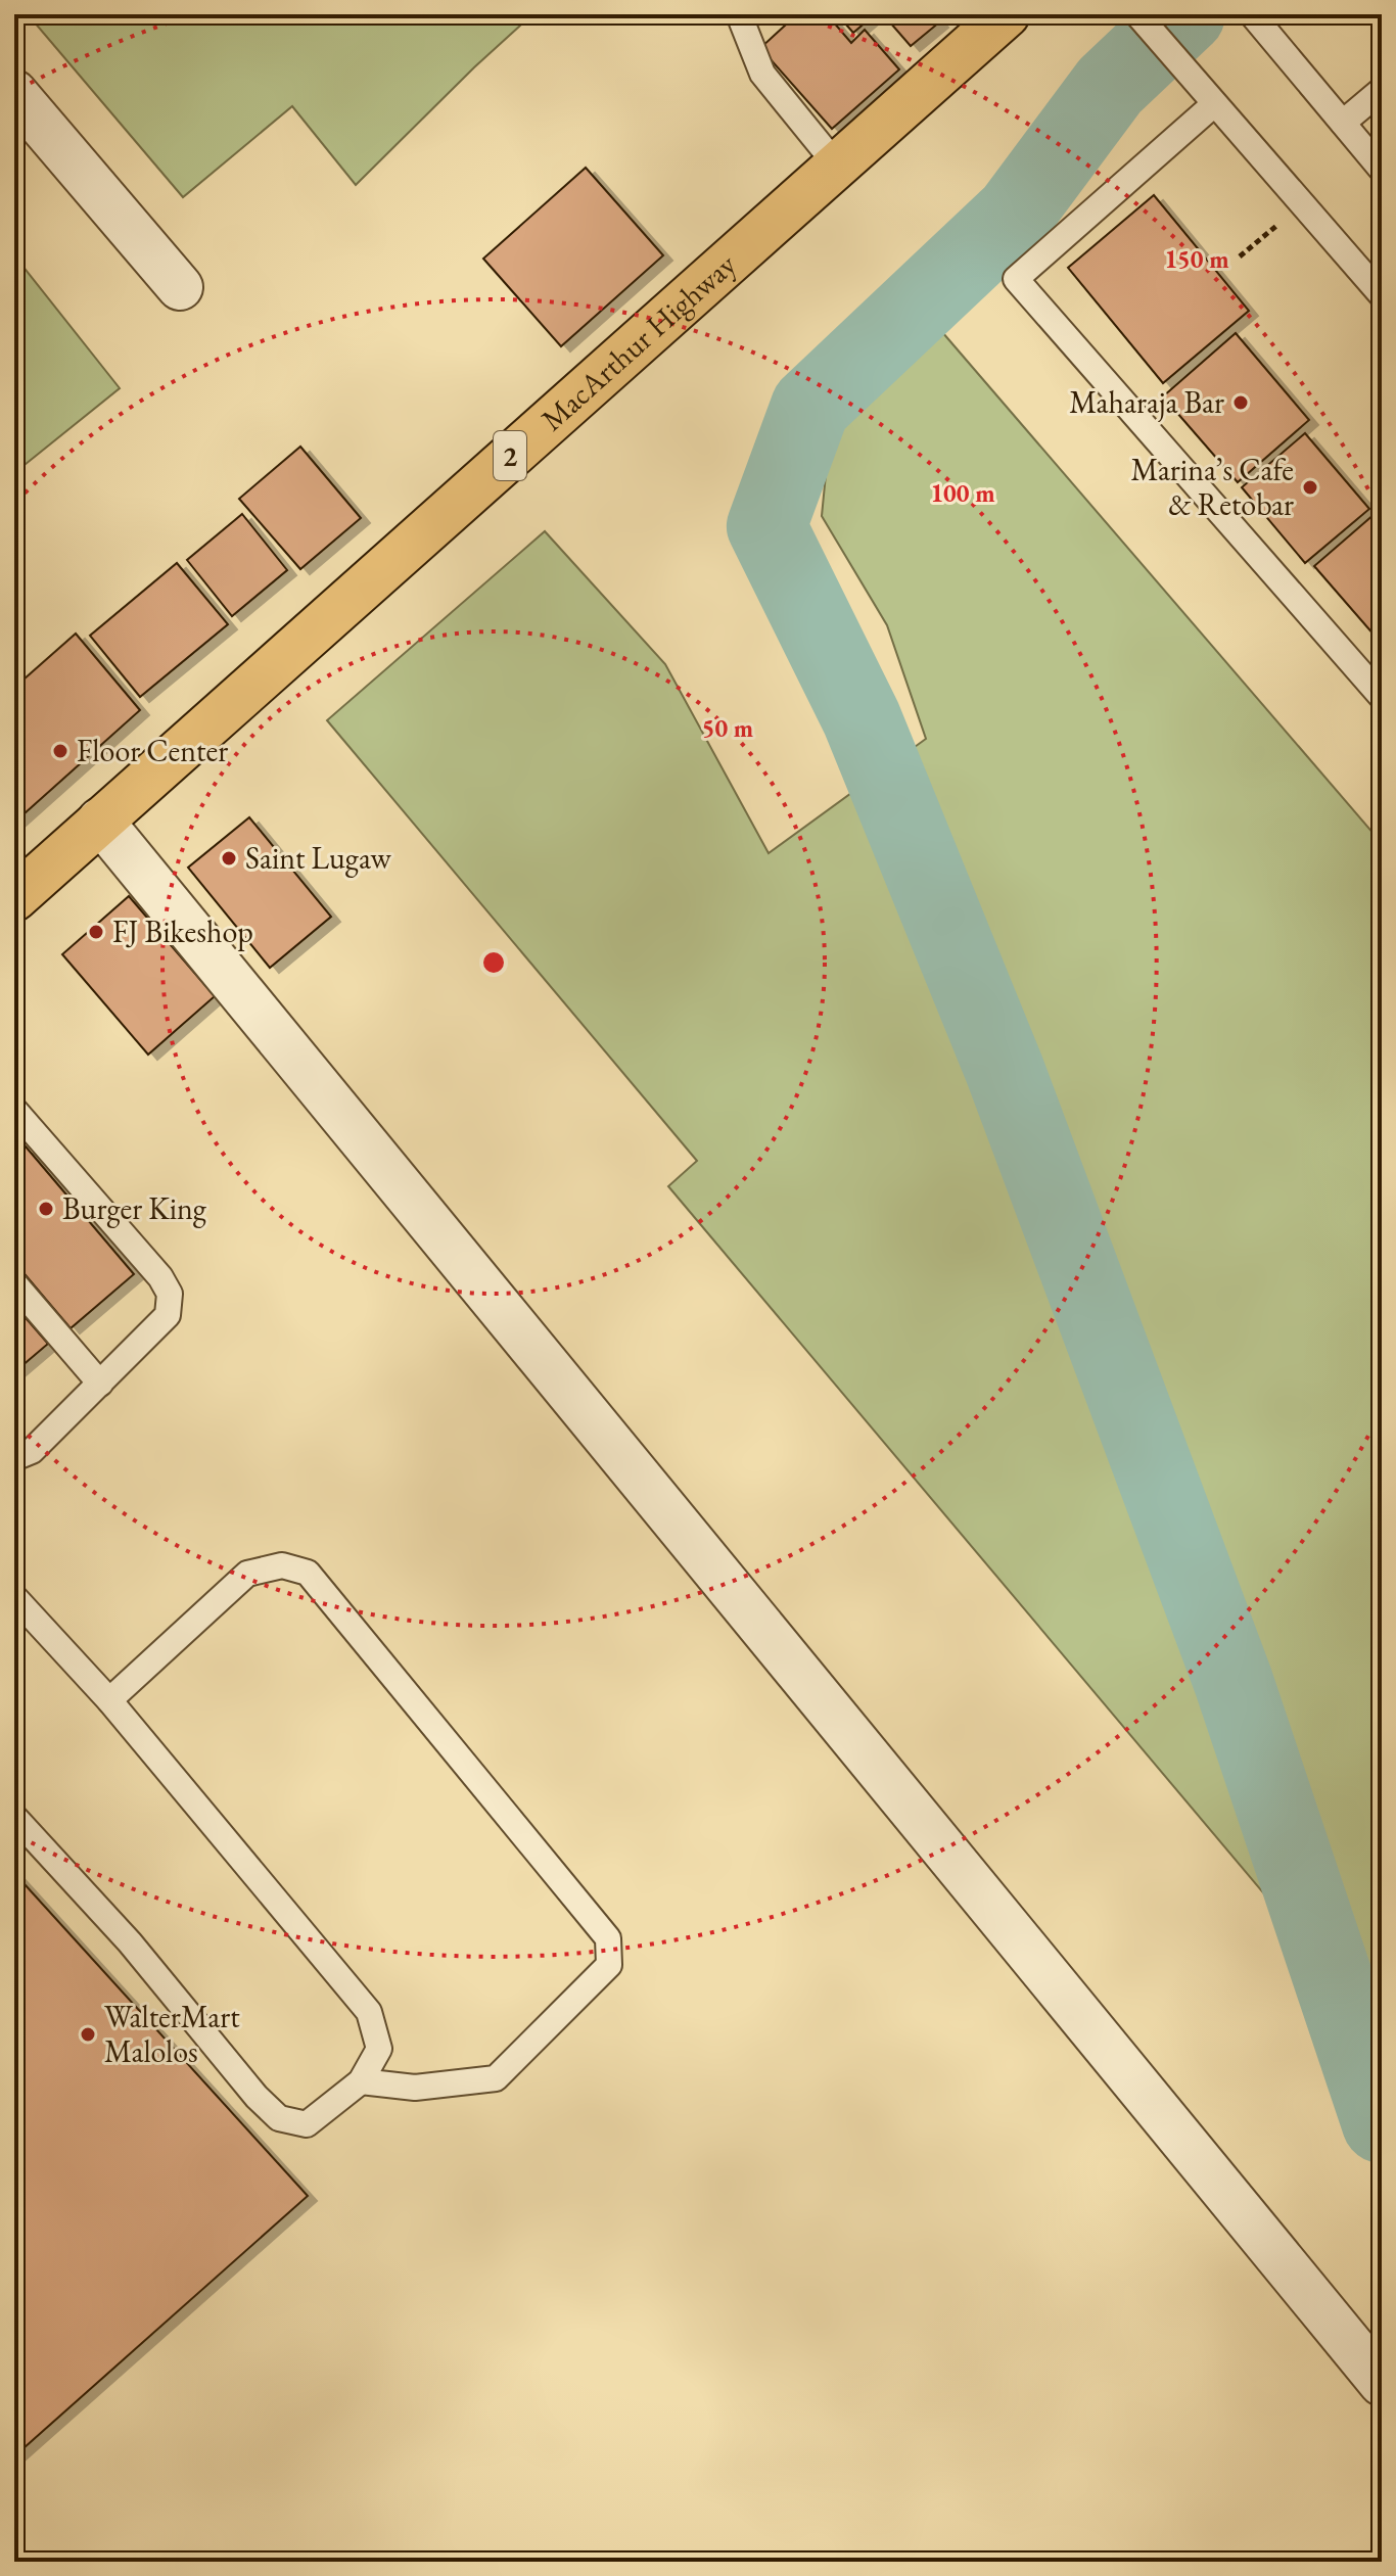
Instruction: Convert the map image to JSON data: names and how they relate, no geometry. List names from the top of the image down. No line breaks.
{"streets":{"highway":["MacArthur Highway","2"]},"places":["Maharaja Bar","Marina’s Cafe & Retobar","Floor Center","Saint Lugaw","FJ Bikeshop","Burger King","WalterMart Malolos"],"rings":["150 m","100 m","50 m"]}
